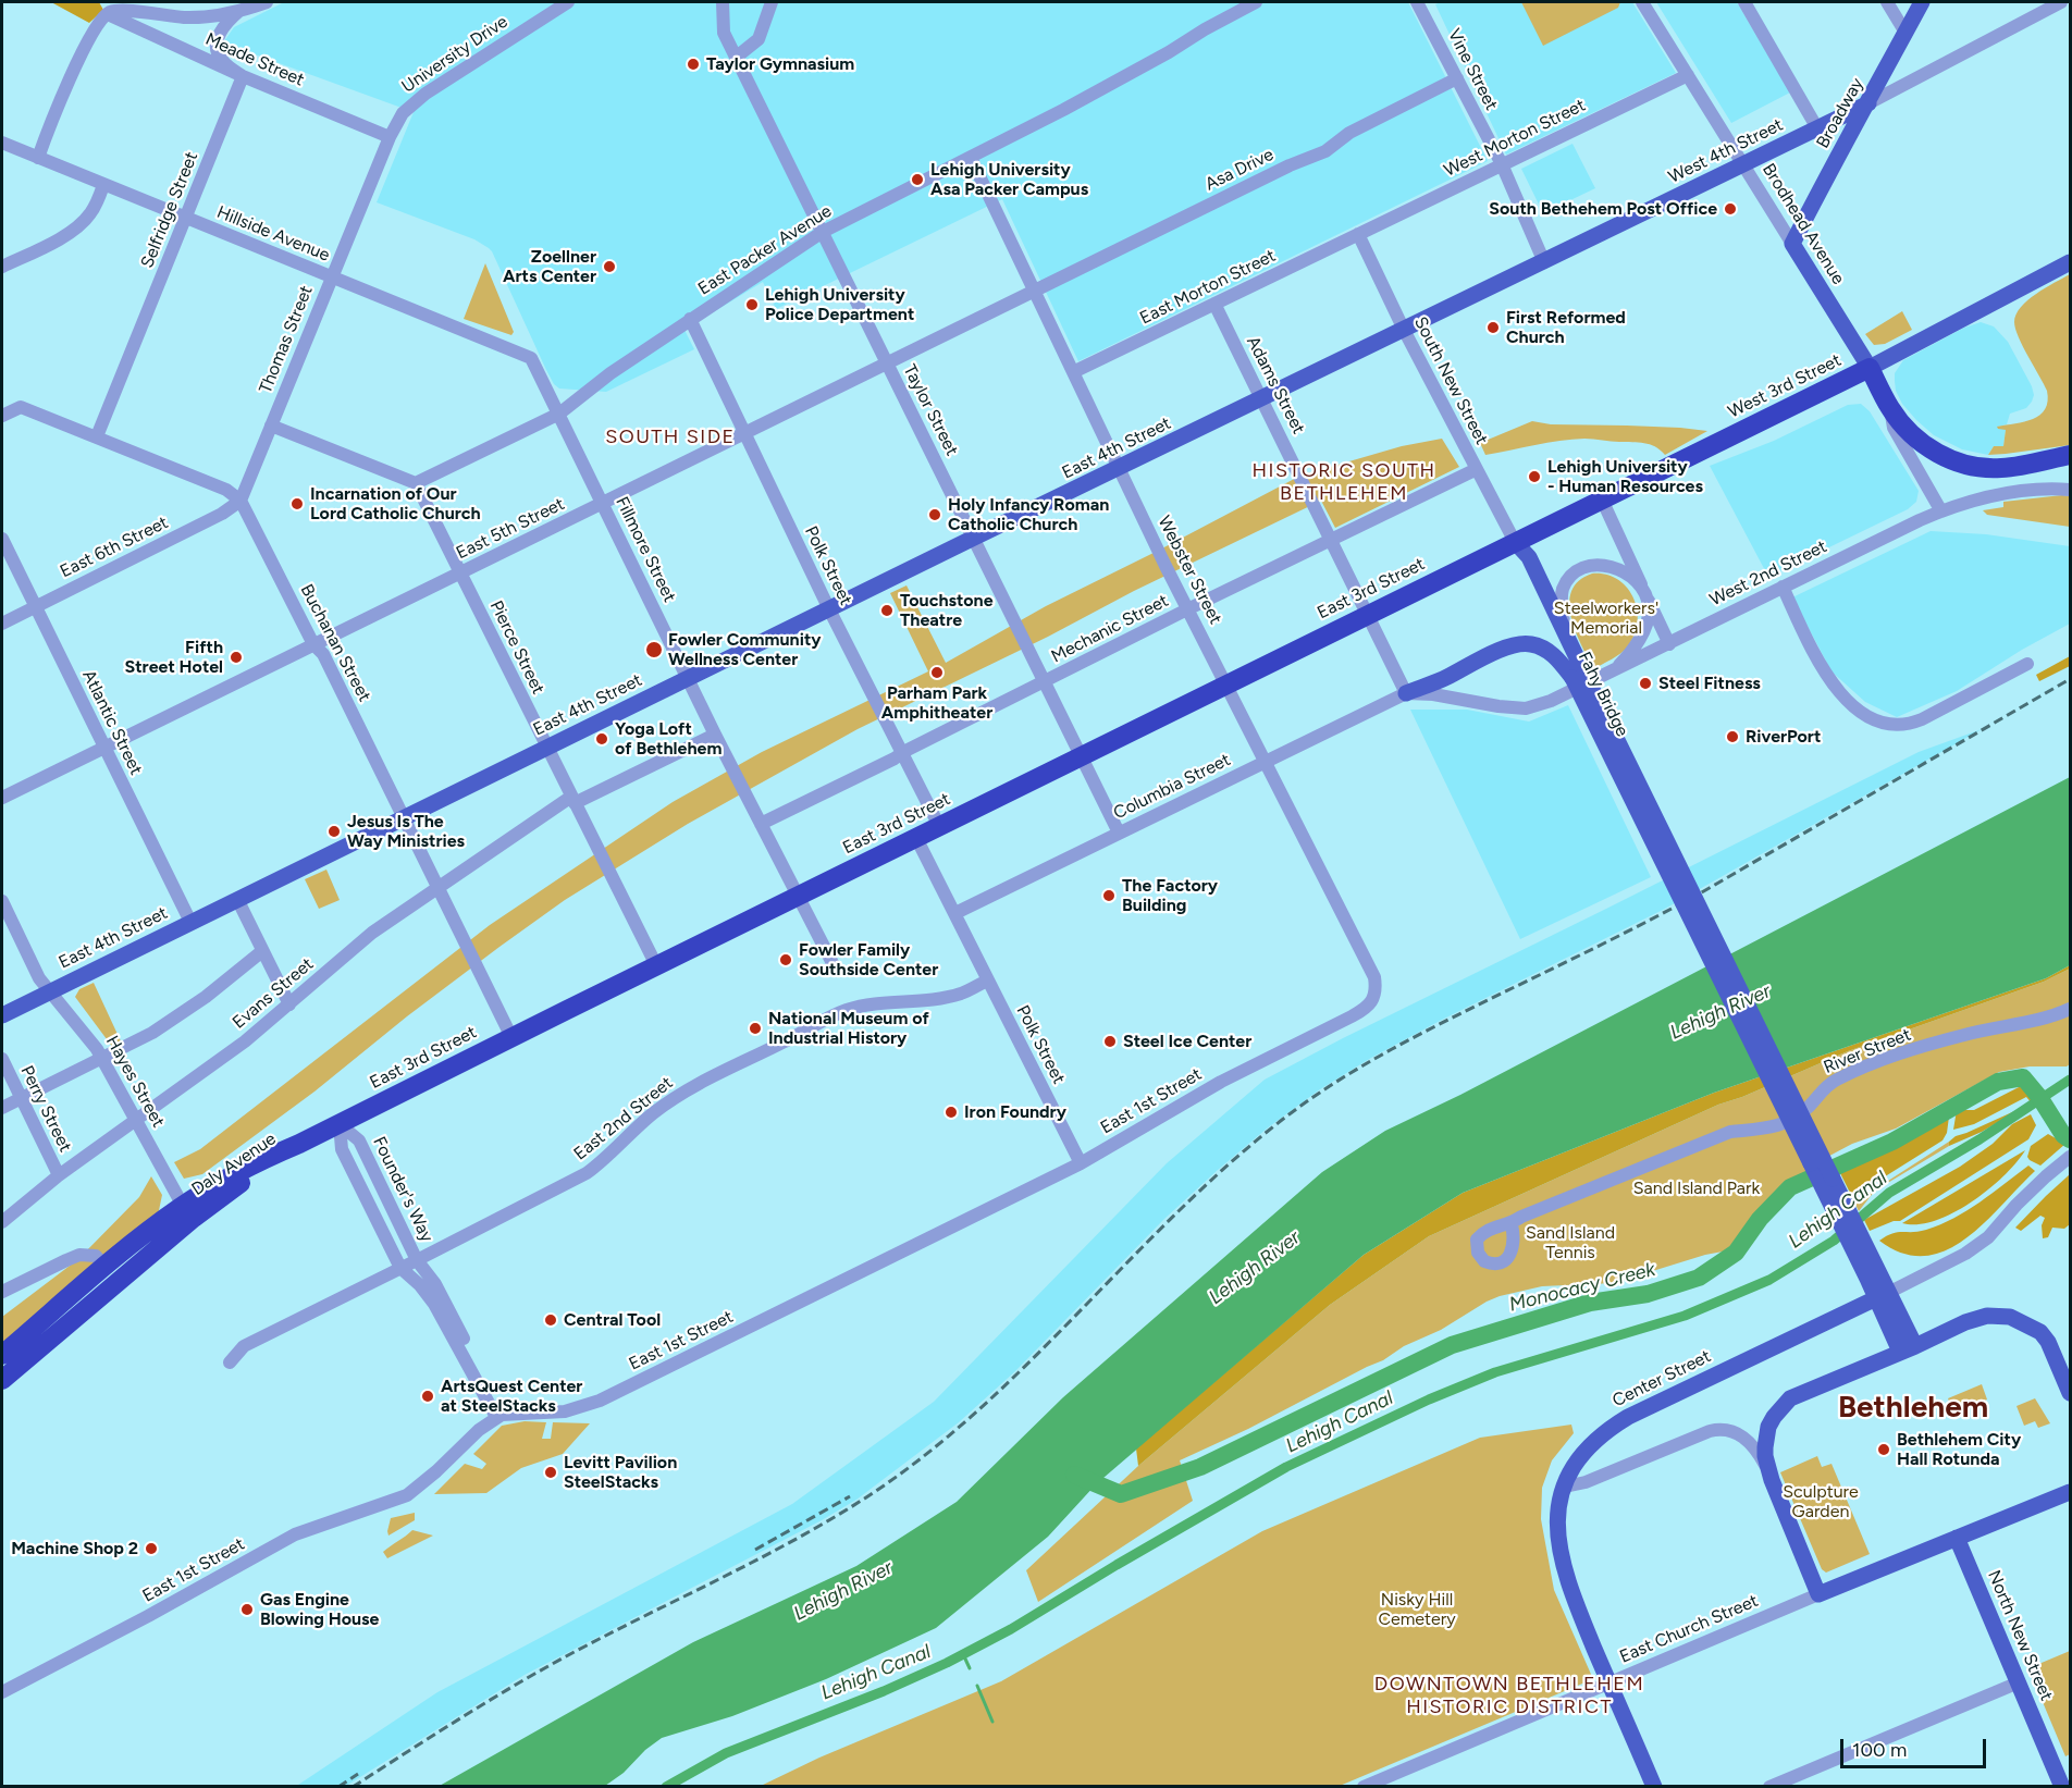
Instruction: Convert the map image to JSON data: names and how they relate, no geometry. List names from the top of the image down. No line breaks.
{"streets":{"highway":["West 3rd Street","East 3rd Street","Daly Avenue"],"main road":["Broadway","West 4th Street","Brodhead Avenue","East 4th Street","Fahy Bridge","Center Street","East Church Street","North New Street"],"street":["University Drive","Meade Street","Vine Street","West Morton Street","Asa Drive","Selfridge Street","Hillside Avenue","East Packer Avenue","East Morton Street","Thomas Street","South New Street","Adams Street","Taylor Street","East 5th Street","East 6th Street","Fillmore Street","Polk Street","Webster Street","West 2nd Street","Mechanic Street","Buchanan Street","Pierce Street","Atlantic Street","Columbia Street","Evans Street","River Street","Hayes Street","East 1st Street","Perry Street","East 2nd Street","Founder's Way"]},"crossings":[["University Drive","Thomas Street"],["Meade Street","Selfridge Street"],["Meade Street","Thomas Street"],["Vine Street","West Morton Street"],["Vine Street","West 4th Street"],["Vine Street","Asa Drive"],["Broadway","West 4th Street"],["Broadway","Brodhead Avenue"],["West Morton Street","Brodhead Avenue"],["West Morton Street","East Morton Street"],["West Morton Street","South New Street"],["West 4th Street","Brodhead Avenue"],["West 4th Street","South New Street"],["West 4th Street","East 4th Street"],["Asa Drive","East 5th Street"],["Asa Drive","Webster Street"],["Selfridge Street","Hillside Avenue"],["Brodhead Avenue","West 3rd Street"],["Hillside Avenue","Thomas Street"],["Hillside Avenue","Fillmore Street"],["East Packer Avenue","Taylor Street"],["East Packer Avenue","Fillmore Street"],["East Packer Avenue","Polk Street"],["East Packer Avenue","Webster Street"],["East Packer Avenue","Pierce Street"],["East Morton Street","South New Street"],["East Morton Street","Adams Street"],["East Morton Street","Webster Street"],["Thomas Street","East 6th Street"],["Thomas Street","Buchanan Street"],["South New Street","West 3rd Street"],["South New Street","East 4th Street"],["South New Street","East 3rd Street"],["South New Street","Mechanic Street"],["South New Street","Fahy Bridge"],["Adams Street","East 4th Street"],["Adams Street","East 3rd Street"],["Adams Street","Mechanic Street"],["Adams Street","Columbia Street"],["West 3rd Street","East 3rd Street"],["West 3rd Street","Fahy Bridge"],["Taylor Street","East 4th Street"],["Taylor Street","East 5th Street"],["Taylor Street","East 3rd Street"],["Taylor Street","Mechanic Street"],["Taylor Street","Columbia Street"],["East 4th Street","Fillmore Street"],["East 4th Street","Polk Street"],["East 4th Street","Webster Street"],["East 4th Street","Buchanan Street"],["East 4th Street","Pierce Street"],["East 4th Street","Atlantic Street"],["East 4th Street","Hayes Street"],["East 5th Street","Fillmore Street"],["East 5th Street","Polk Street"],["East 5th Street","Webster Street"],["East 5th Street","Buchanan Street"],["East 5th Street","Pierce Street"],["East 5th Street","Atlantic Street"],["East 6th Street","Buchanan Street"],["East 6th Street","Atlantic Street"],["Fillmore Street","East 3rd Street"],["Fillmore Street","Mechanic Street"],["Fillmore Street","Evans Street"],["Polk Street","East 3rd Street"],["Polk Street","Mechanic Street"],["Polk Street","Columbia Street"],["Polk Street","East 1st Street"],["Polk Street","East 2nd Street"],["Webster Street","East 3rd Street"],["Webster Street","Mechanic Street"],["Webster Street","Columbia Street"],["Webster Street","East 1st Street"],["East 3rd Street","Buchanan Street"],["East 3rd Street","Pierce Street"],["East 3rd Street","Fahy Bridge"],["East 3rd Street","Daly Avenue"],["East 3rd Street","Founder's Way"],["Buchanan Street","Evans Street"],["Pierce Street","Evans Street"],["Fahy Bridge","Center Street"],["Evans Street","Hayes Street"],["Evans Street","Perry Street"],["Hayes Street","Daly Avenue"],["East 1st Street","Founder's Way"],["East 2nd Street","Founder's Way"],["Center Street","East Church Street"],["East Church Street","North New Street"]],"districts":["SOUTH SIDE","HISTORIC SOUTH BETHLEHEM","Bethlehem","DOWNTOWN BETHLEHEM HISTORIC DISTRICT"],"water":["Lehigh River","Lehigh Canal","Monocacy Creek"],"parks":["Steelworkers' Memorial","Sand Island Park","Sand Island Tennis","Sculpture Garden","Nisky Hill Cemetery"],"places":["Taylor Gymnasium","Lehigh University Asa Packer Campus","South Bethehem Post Office","Zoellner Arts Center","Lehigh University Police Department","First Reformed Church","Lehigh University - Human Resources","Incarnation of Our Lord Catholic Church","Holy Infancy Roman Catholic Church","Touchstone Theatre","Fowler Community Wellness Center","Fifth Street Hotel","Parham Park Amphitheater","Steel Fitness","RiverPort","Yoga Loft of Bethlehem","Jesus Is The Way Ministries","The Factory Building","Fowler Family Southside Center","National Museum of Industrial History","Steel Ice Center","Iron Foundry","Central Tool","ArtsQuest Center at SteelStacks","Bethlehem City Hall Rotunda","Levitt Pavilion SteelStacks","Machine Shop 2","Gas Engine Blowing House"],"scale_bar":"100 m"}
